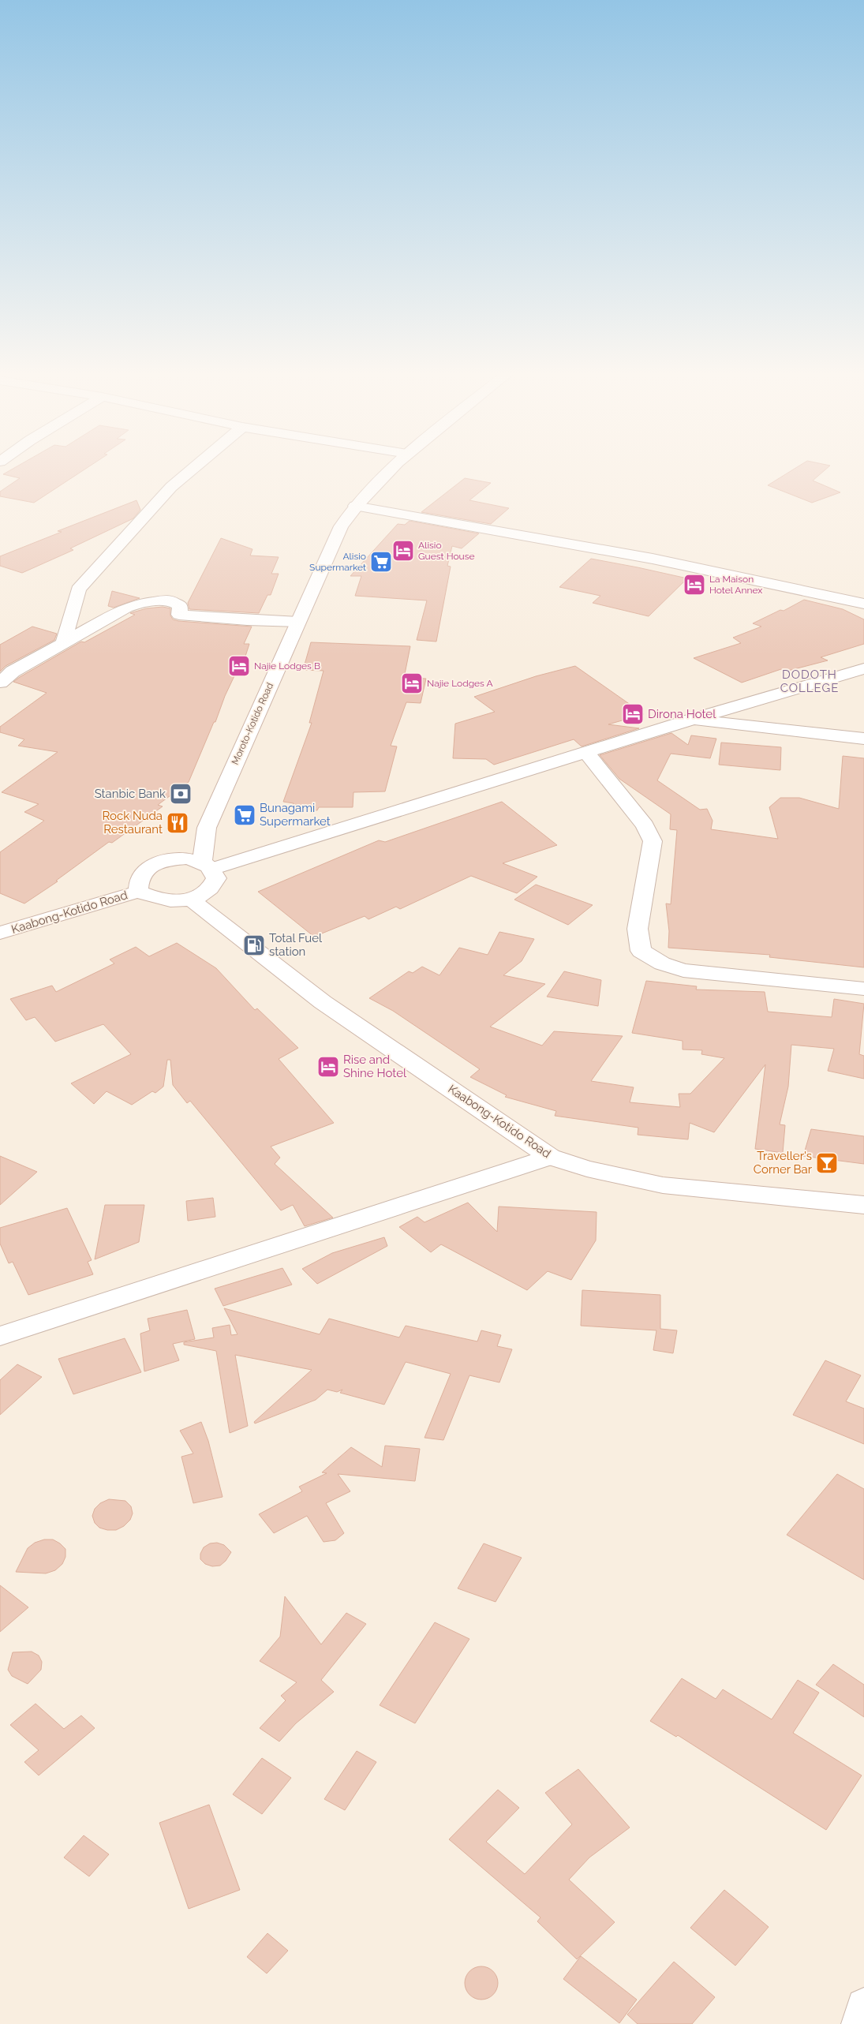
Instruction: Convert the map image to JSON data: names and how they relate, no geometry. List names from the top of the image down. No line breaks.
{"streets":{"street":["Moroto-Kotido Road","Kaabong-Kotido Road"]},"crossings":[["Moroto-Kotido Road","Kaabong-Kotido Road"]],"districts":["DODOTH COLLEGE"],"places":{"hotel":["Alisio Guest House","La Maison Hotel Annex","Najie Lodges B","Najie Lodges A","Dirona Hotel","Rise and Shine Hotel"],"supermarket":["Alisio Supermarket","Bunagami Supermarket"],"bank":["Stanbic Bank"],"restaurant":["Rock Nuda Restaurant"],"fuel station":["Total Fuel station"],"bar":["Traveller's Corner Bar"]}}
